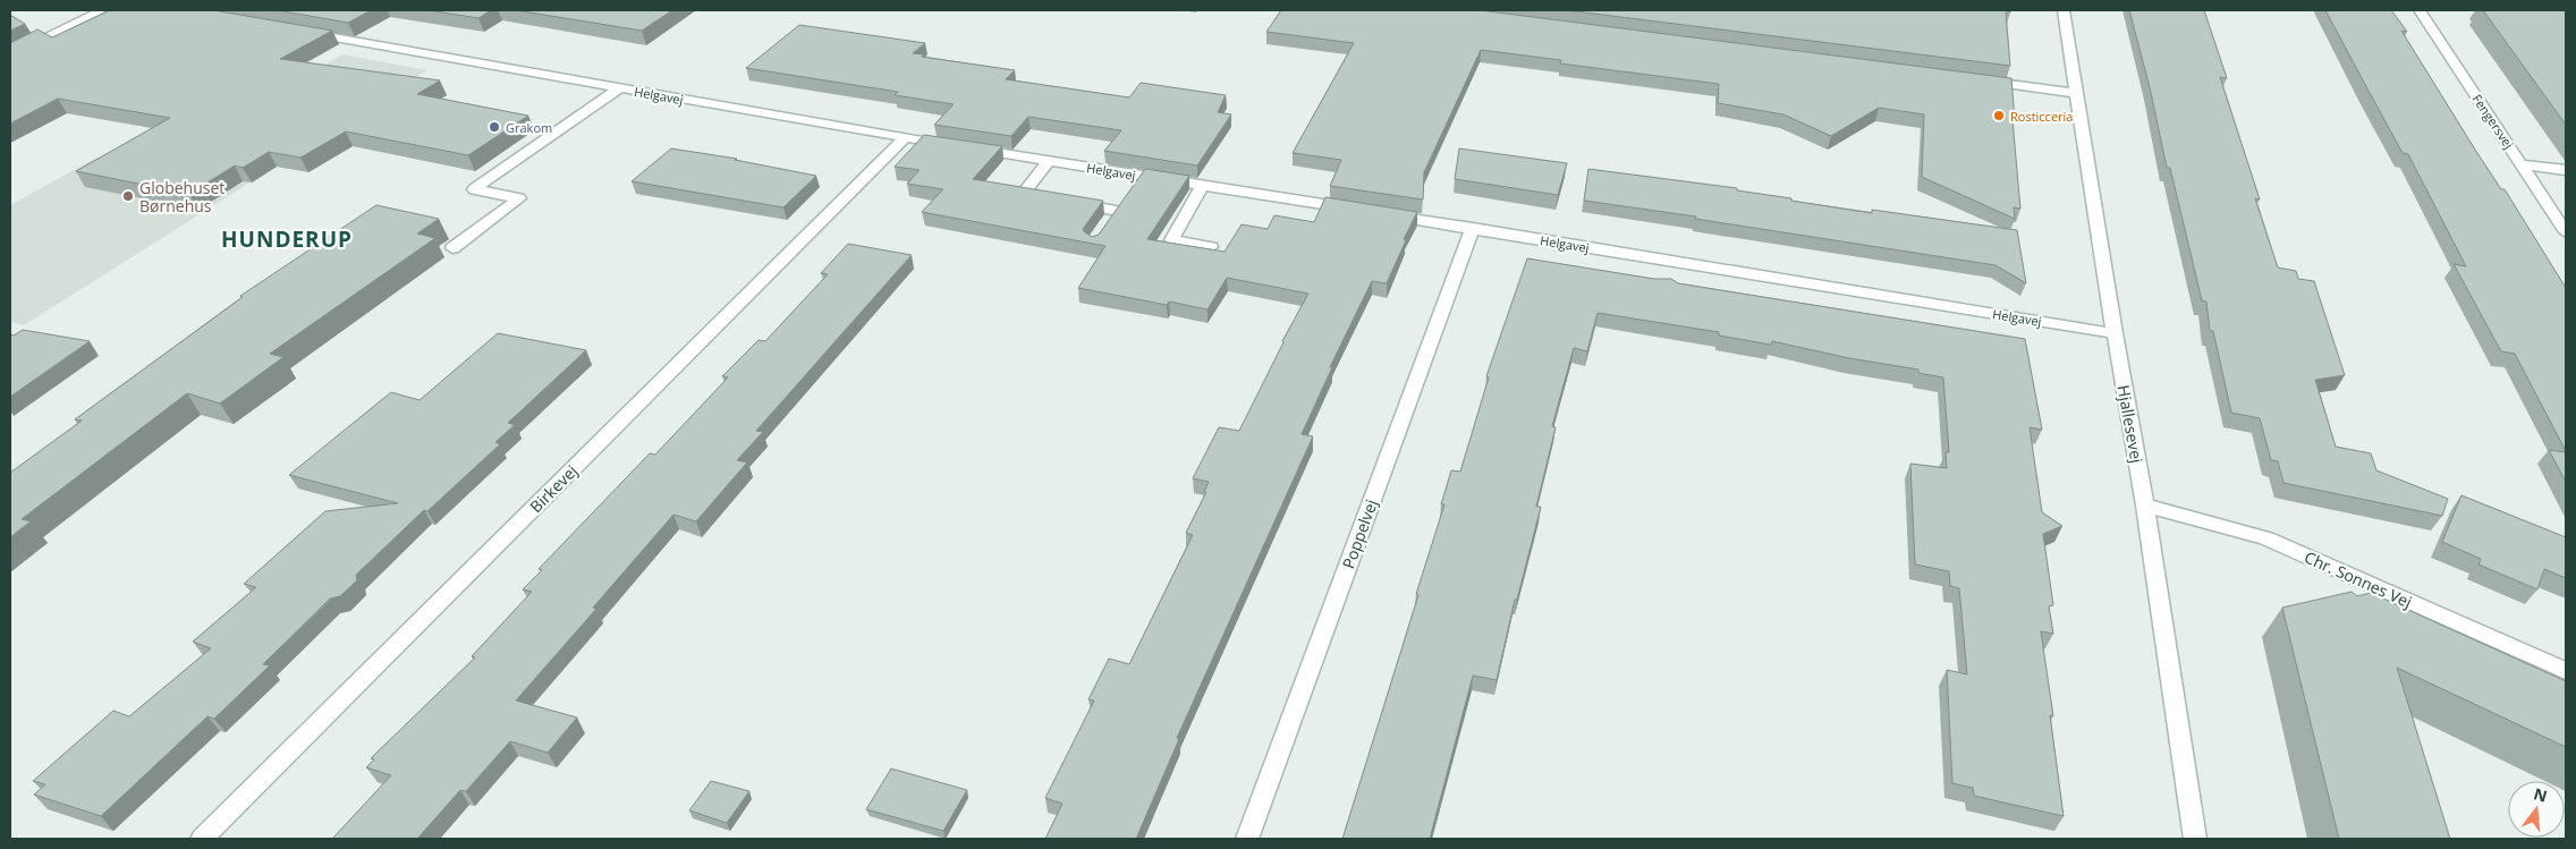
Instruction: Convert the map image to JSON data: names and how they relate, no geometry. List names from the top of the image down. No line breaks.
{"streets":{"street":["Helgavej","Fengersvej","Hjallesevej","Birkevej","Poppelvej","Chr. Sonnes Vej"]},"crossings":[["Helgavej","Hjallesevej"],["Helgavej","Birkevej"],["Helgavej","Poppelvej"],["Hjallesevej","Chr. Sonnes Vej"]],"districts":["HUNDERUP"],"places":["Rosticceria","Grakom","Globehuset Børnehus"],"north":"top"}
